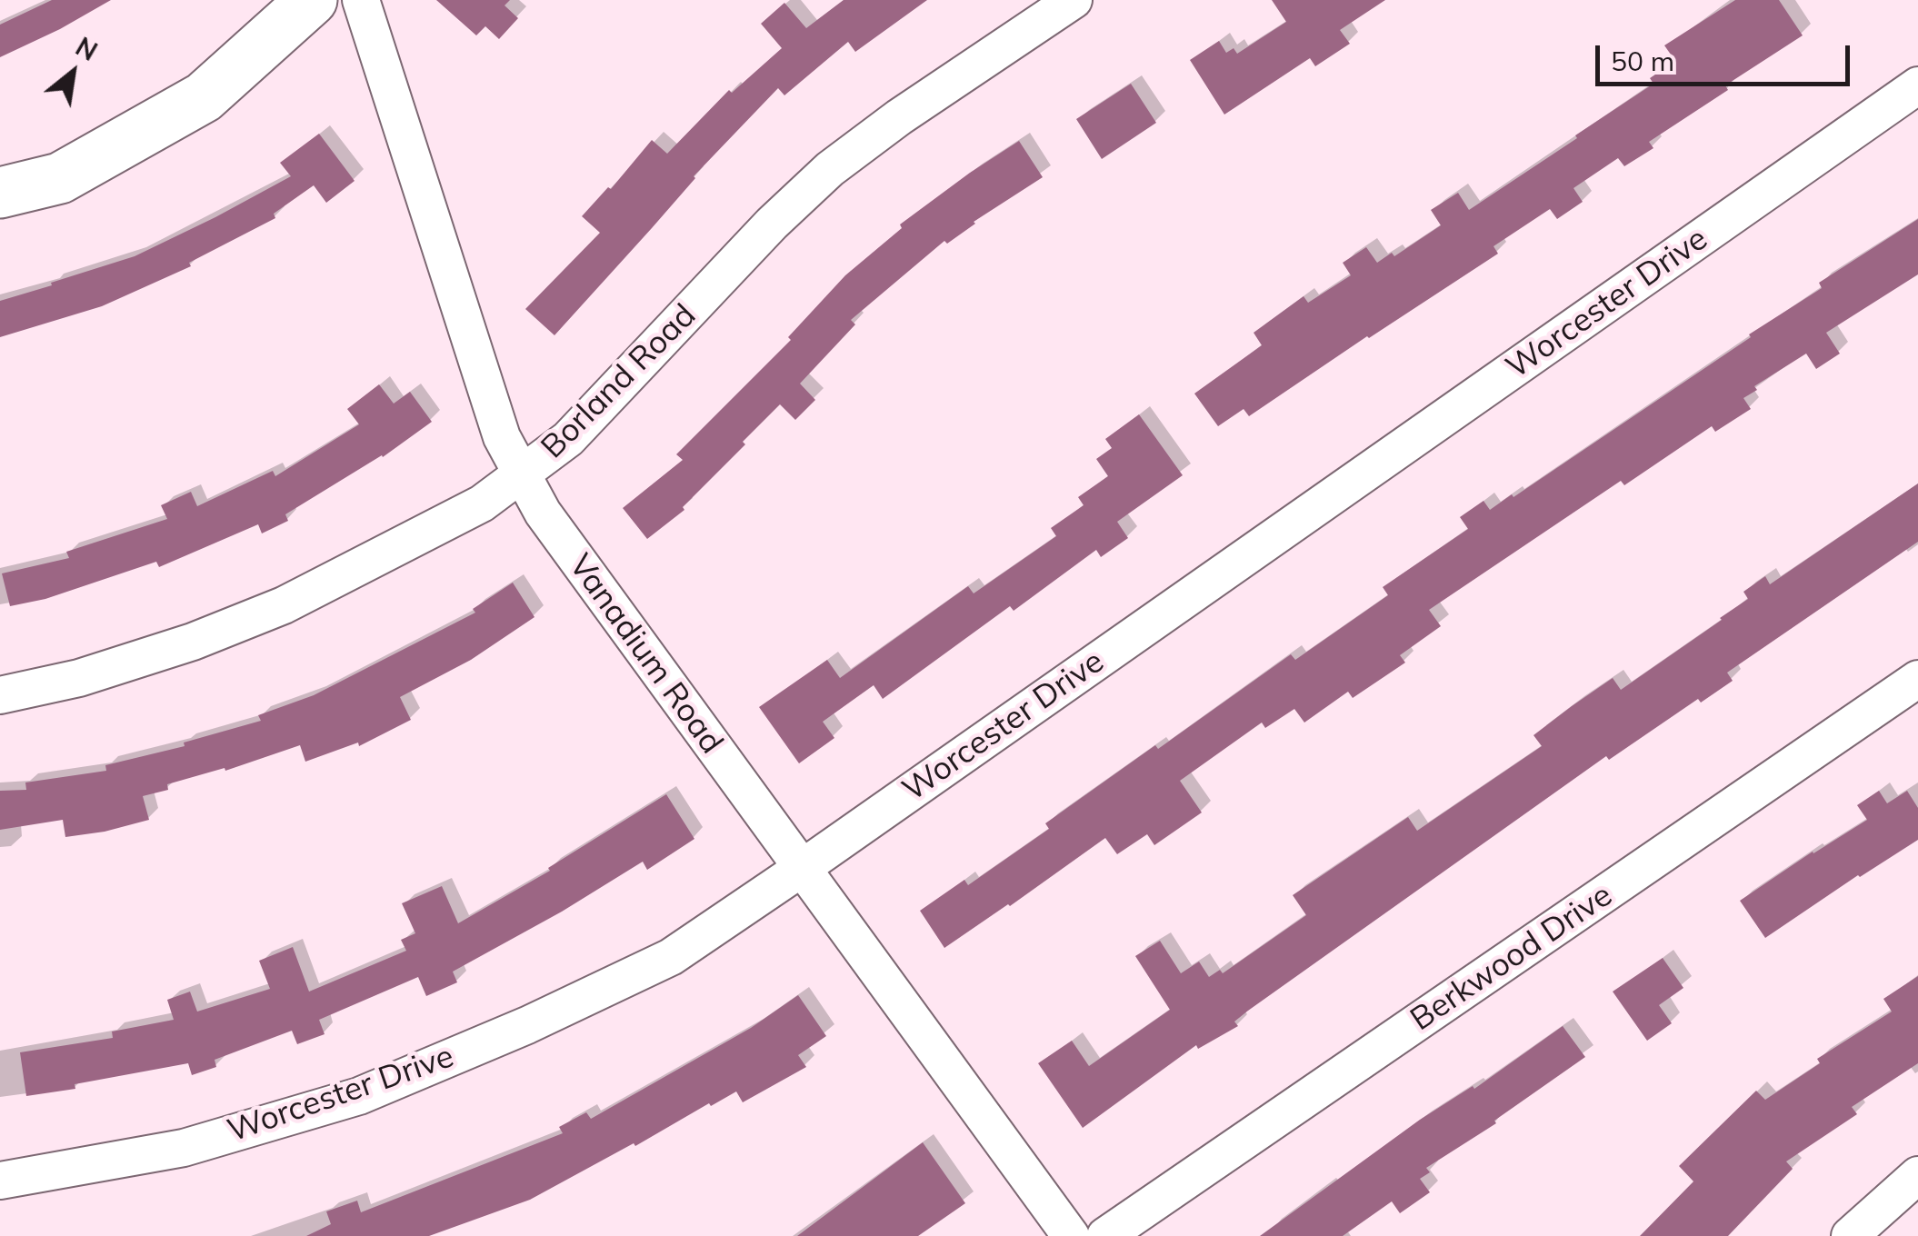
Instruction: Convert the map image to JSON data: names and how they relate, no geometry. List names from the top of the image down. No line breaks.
{"streets":{"street":["Worcester Drive","Borland Road","Vanadium Road","Berkwood Drive"]},"crossings":[["Worcester Drive","Vanadium Road"],["Borland Road","Vanadium Road"]],"scale_bar":"50 m","north":"top right"}
